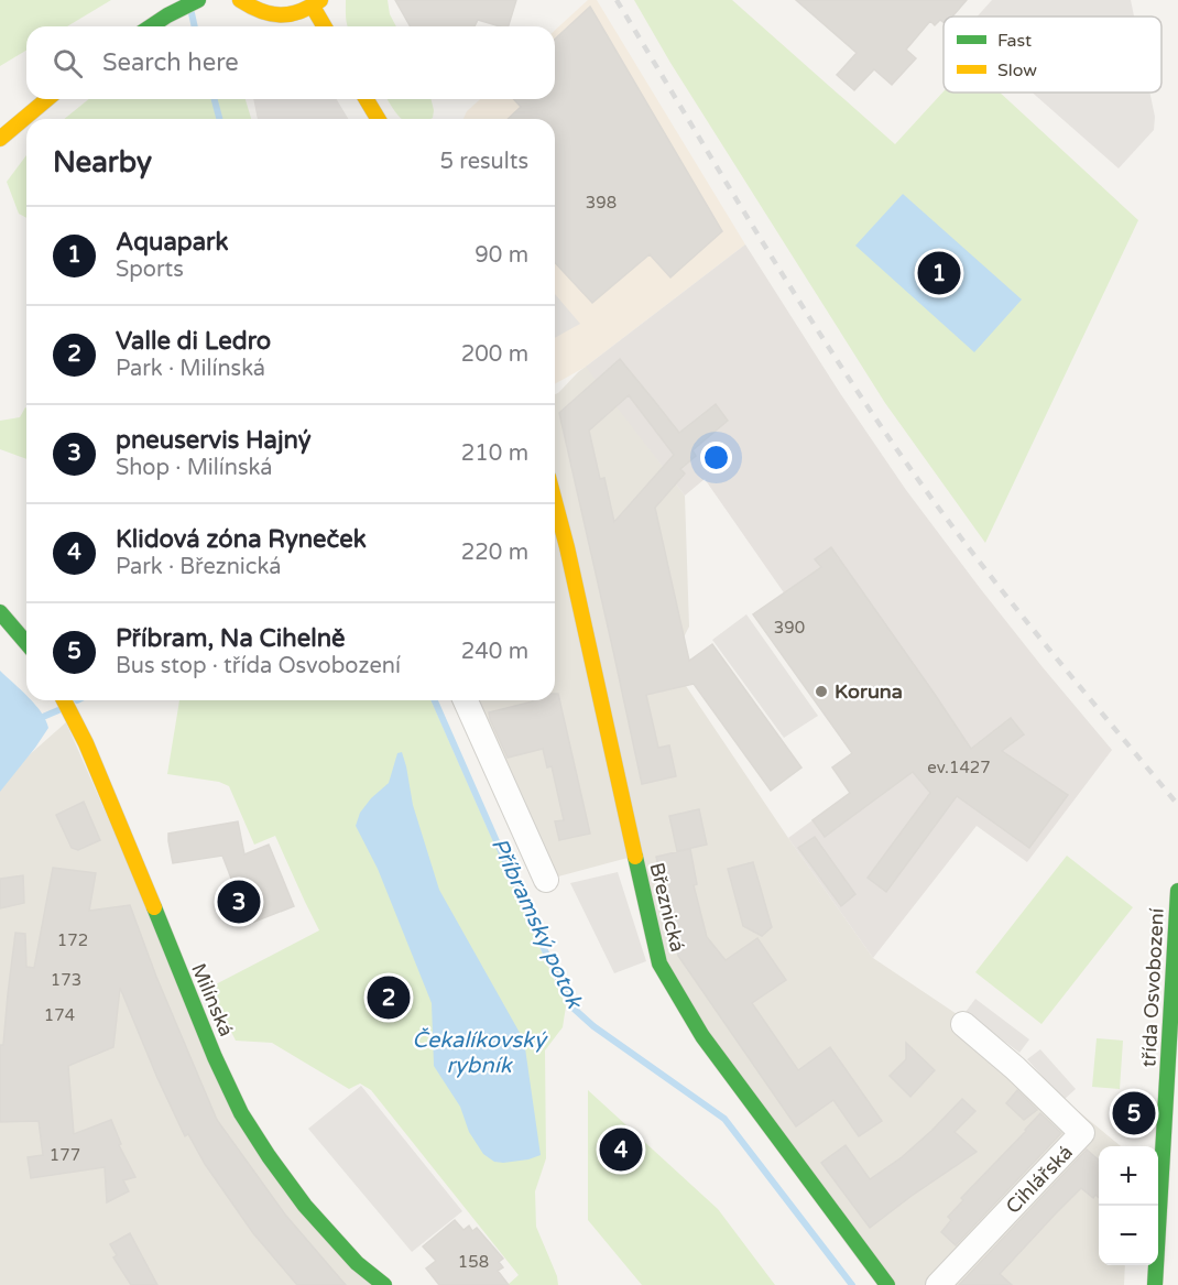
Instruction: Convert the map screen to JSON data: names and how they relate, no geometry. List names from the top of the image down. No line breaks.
{"streets":{"street":["Březnická","třída Osvobození","Milínská","Cihlářská"]},"water":["Příbramský potok","Čekalíkovský rybník"],"places":["Koruna"],"house_numbers":["398","390","ev.1427","172","173","174","177","158"],"legend":["Fast","Slow"],"page":{"search":"Search here","heading":["Nearby","5 results"],"list":[{"mark":"1","name":"Aquapark","note":"Sports","value":"90 m"},{"mark":"2","name":"Valle di Ledro","note":"Park · Milínská","value":"200 m"},{"mark":"3","name":"pneuservis Hajný","note":"Shop · Milínská","value":"210 m"},{"mark":"4","name":"Klidová zóna Ryneček","note":"Park · Březnická","value":"220 m"},{"mark":"5","name":"Příbram, Na Cihelně","note":"Bus stop · třída Osvobození","value":"240 m"}],"pins":["1","3","2","5","4"],"map_buttons":["+","−"]}}
